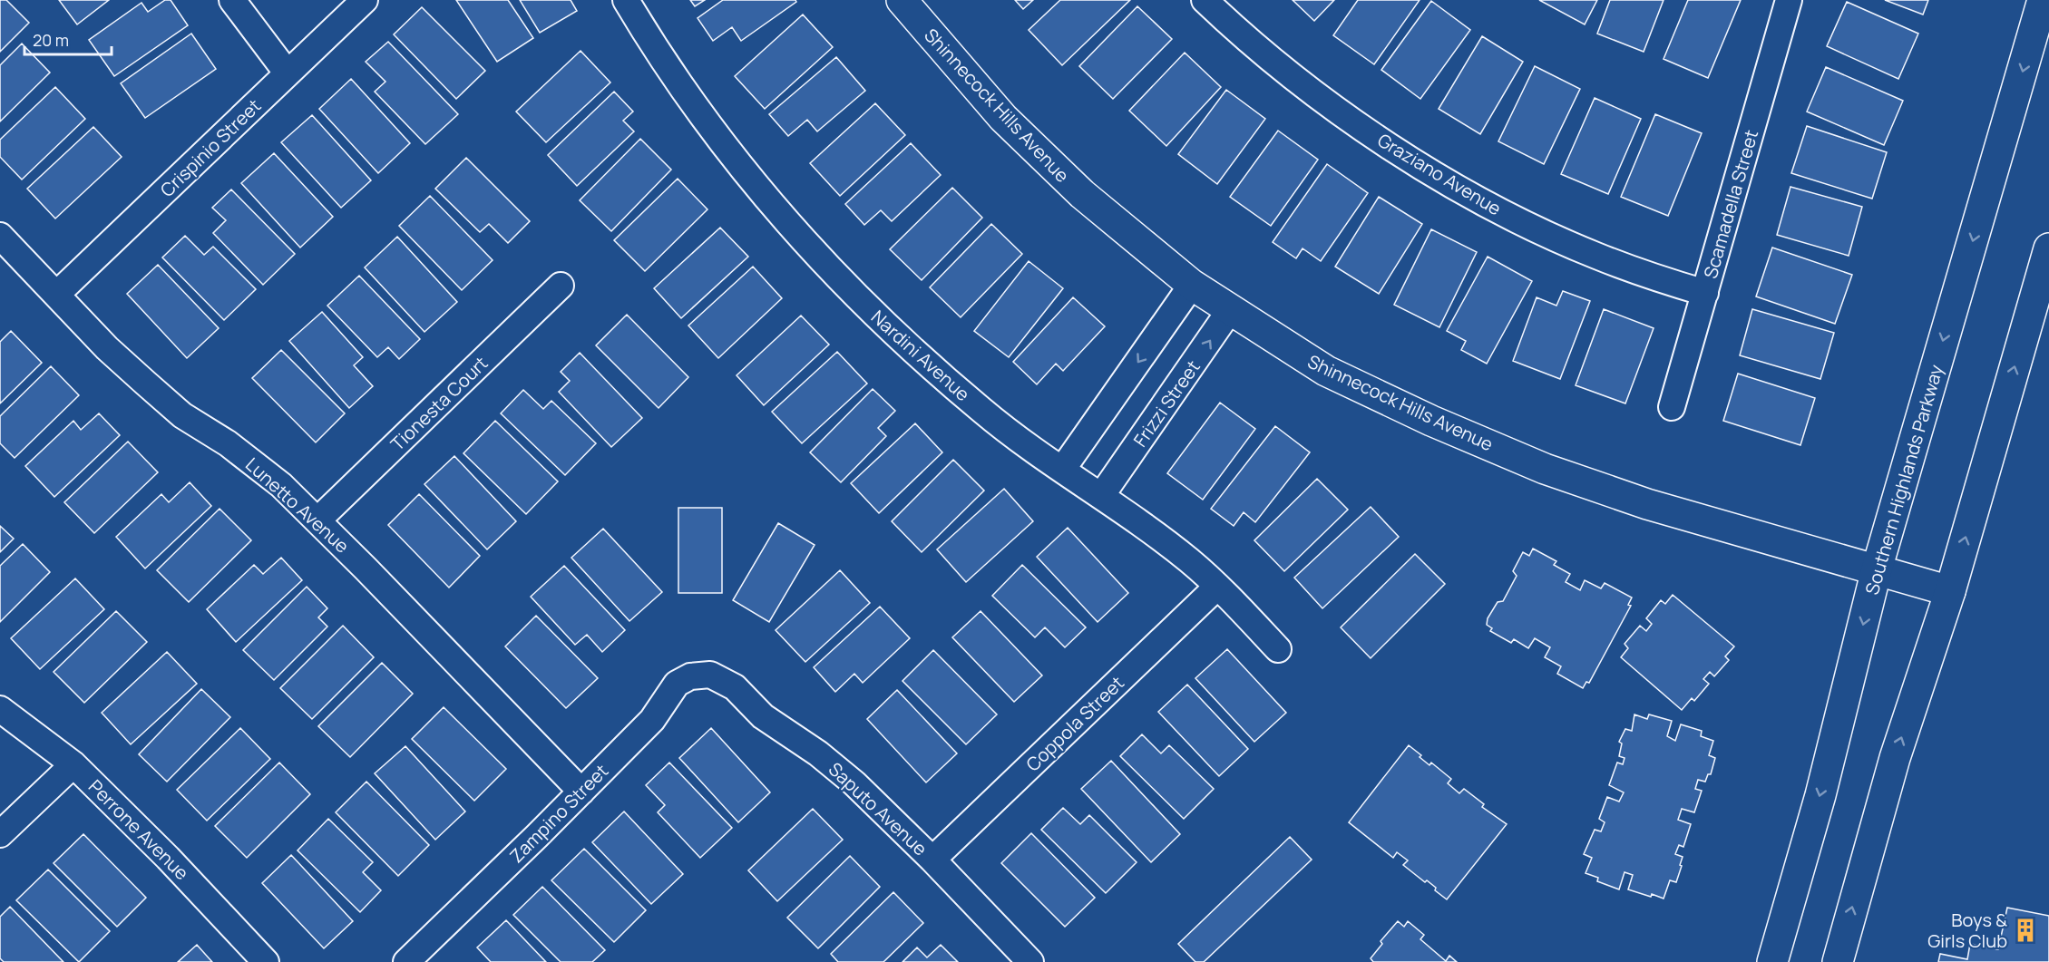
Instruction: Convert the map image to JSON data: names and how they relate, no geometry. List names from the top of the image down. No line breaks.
{"streets":{"main road":["Shinnecock Hills Avenue","Southern Highlands Parkway"],"street":["Crispinio Street","Graziano Avenue","Scamadella Street","Nardini Avenue","Tionesta Court","Frizzi Street","Lunetto Avenue","Coppola Street","Saputo Avenue","Zampino Street","Perrone Avenue"]},"crossings":[["Shinnecock Hills Avenue","Frizzi Street"],["Shinnecock Hills Avenue","Southern Highlands Parkway"],["Crispinio Street","Lunetto Avenue"],["Graziano Avenue","Scamadella Street"],["Nardini Avenue","Frizzi Street"],["Nardini Avenue","Coppola Street"],["Tionesta Court","Lunetto Avenue"],["Lunetto Avenue","Zampino Street"],["Coppola Street","Saputo Avenue"],["Saputo Avenue","Zampino Street"]],"places":{"building":["Boys & Girls Club"]},"scale_bar":"20 m"}
